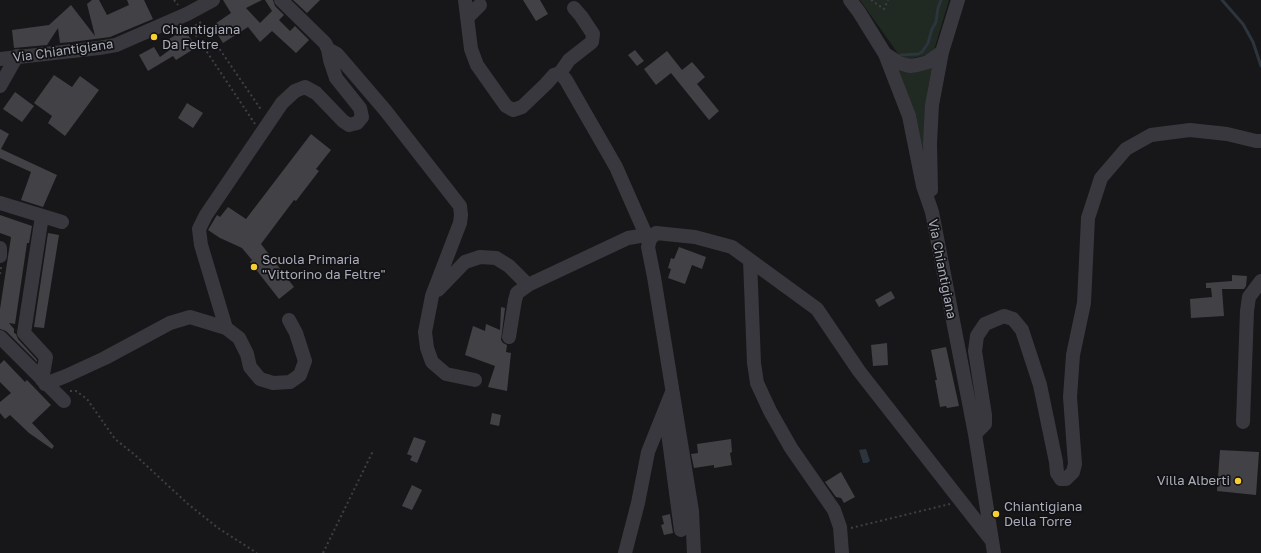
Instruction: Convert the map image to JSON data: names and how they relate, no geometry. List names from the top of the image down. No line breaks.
{"streets":{"street":["Via Chiantigiana"]},"places":["Chiantigiana Da Feltre","Scuola Primaria \"Vittorino da Feltre\"","Villa Alberti","Chiantigiana Della Torre"]}
